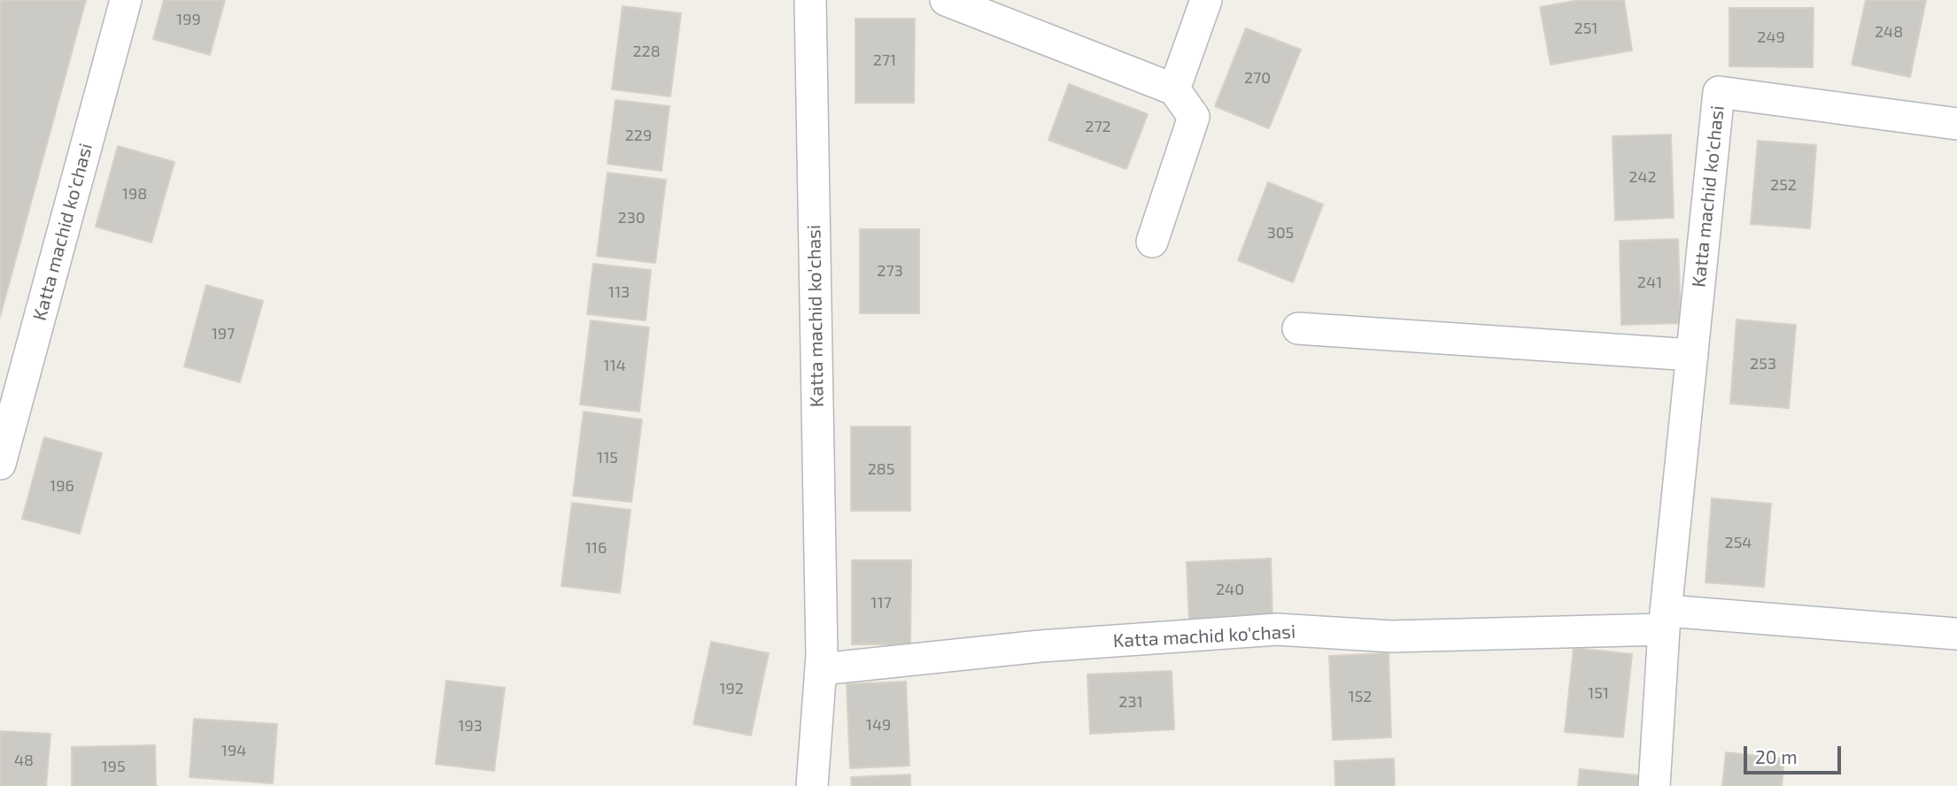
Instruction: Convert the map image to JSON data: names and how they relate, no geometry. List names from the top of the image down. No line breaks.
{"streets":{"street":["Katta machid ko'chasi"]},"house_numbers":["199","251","248","249","228","271","270","272","229","242","252","198","230","305","273","241","113","197","253","114","115","285","196","254","116","240","117","192","151","152","231","149","193","194","48","195"],"scale_bar":"20 m"}
